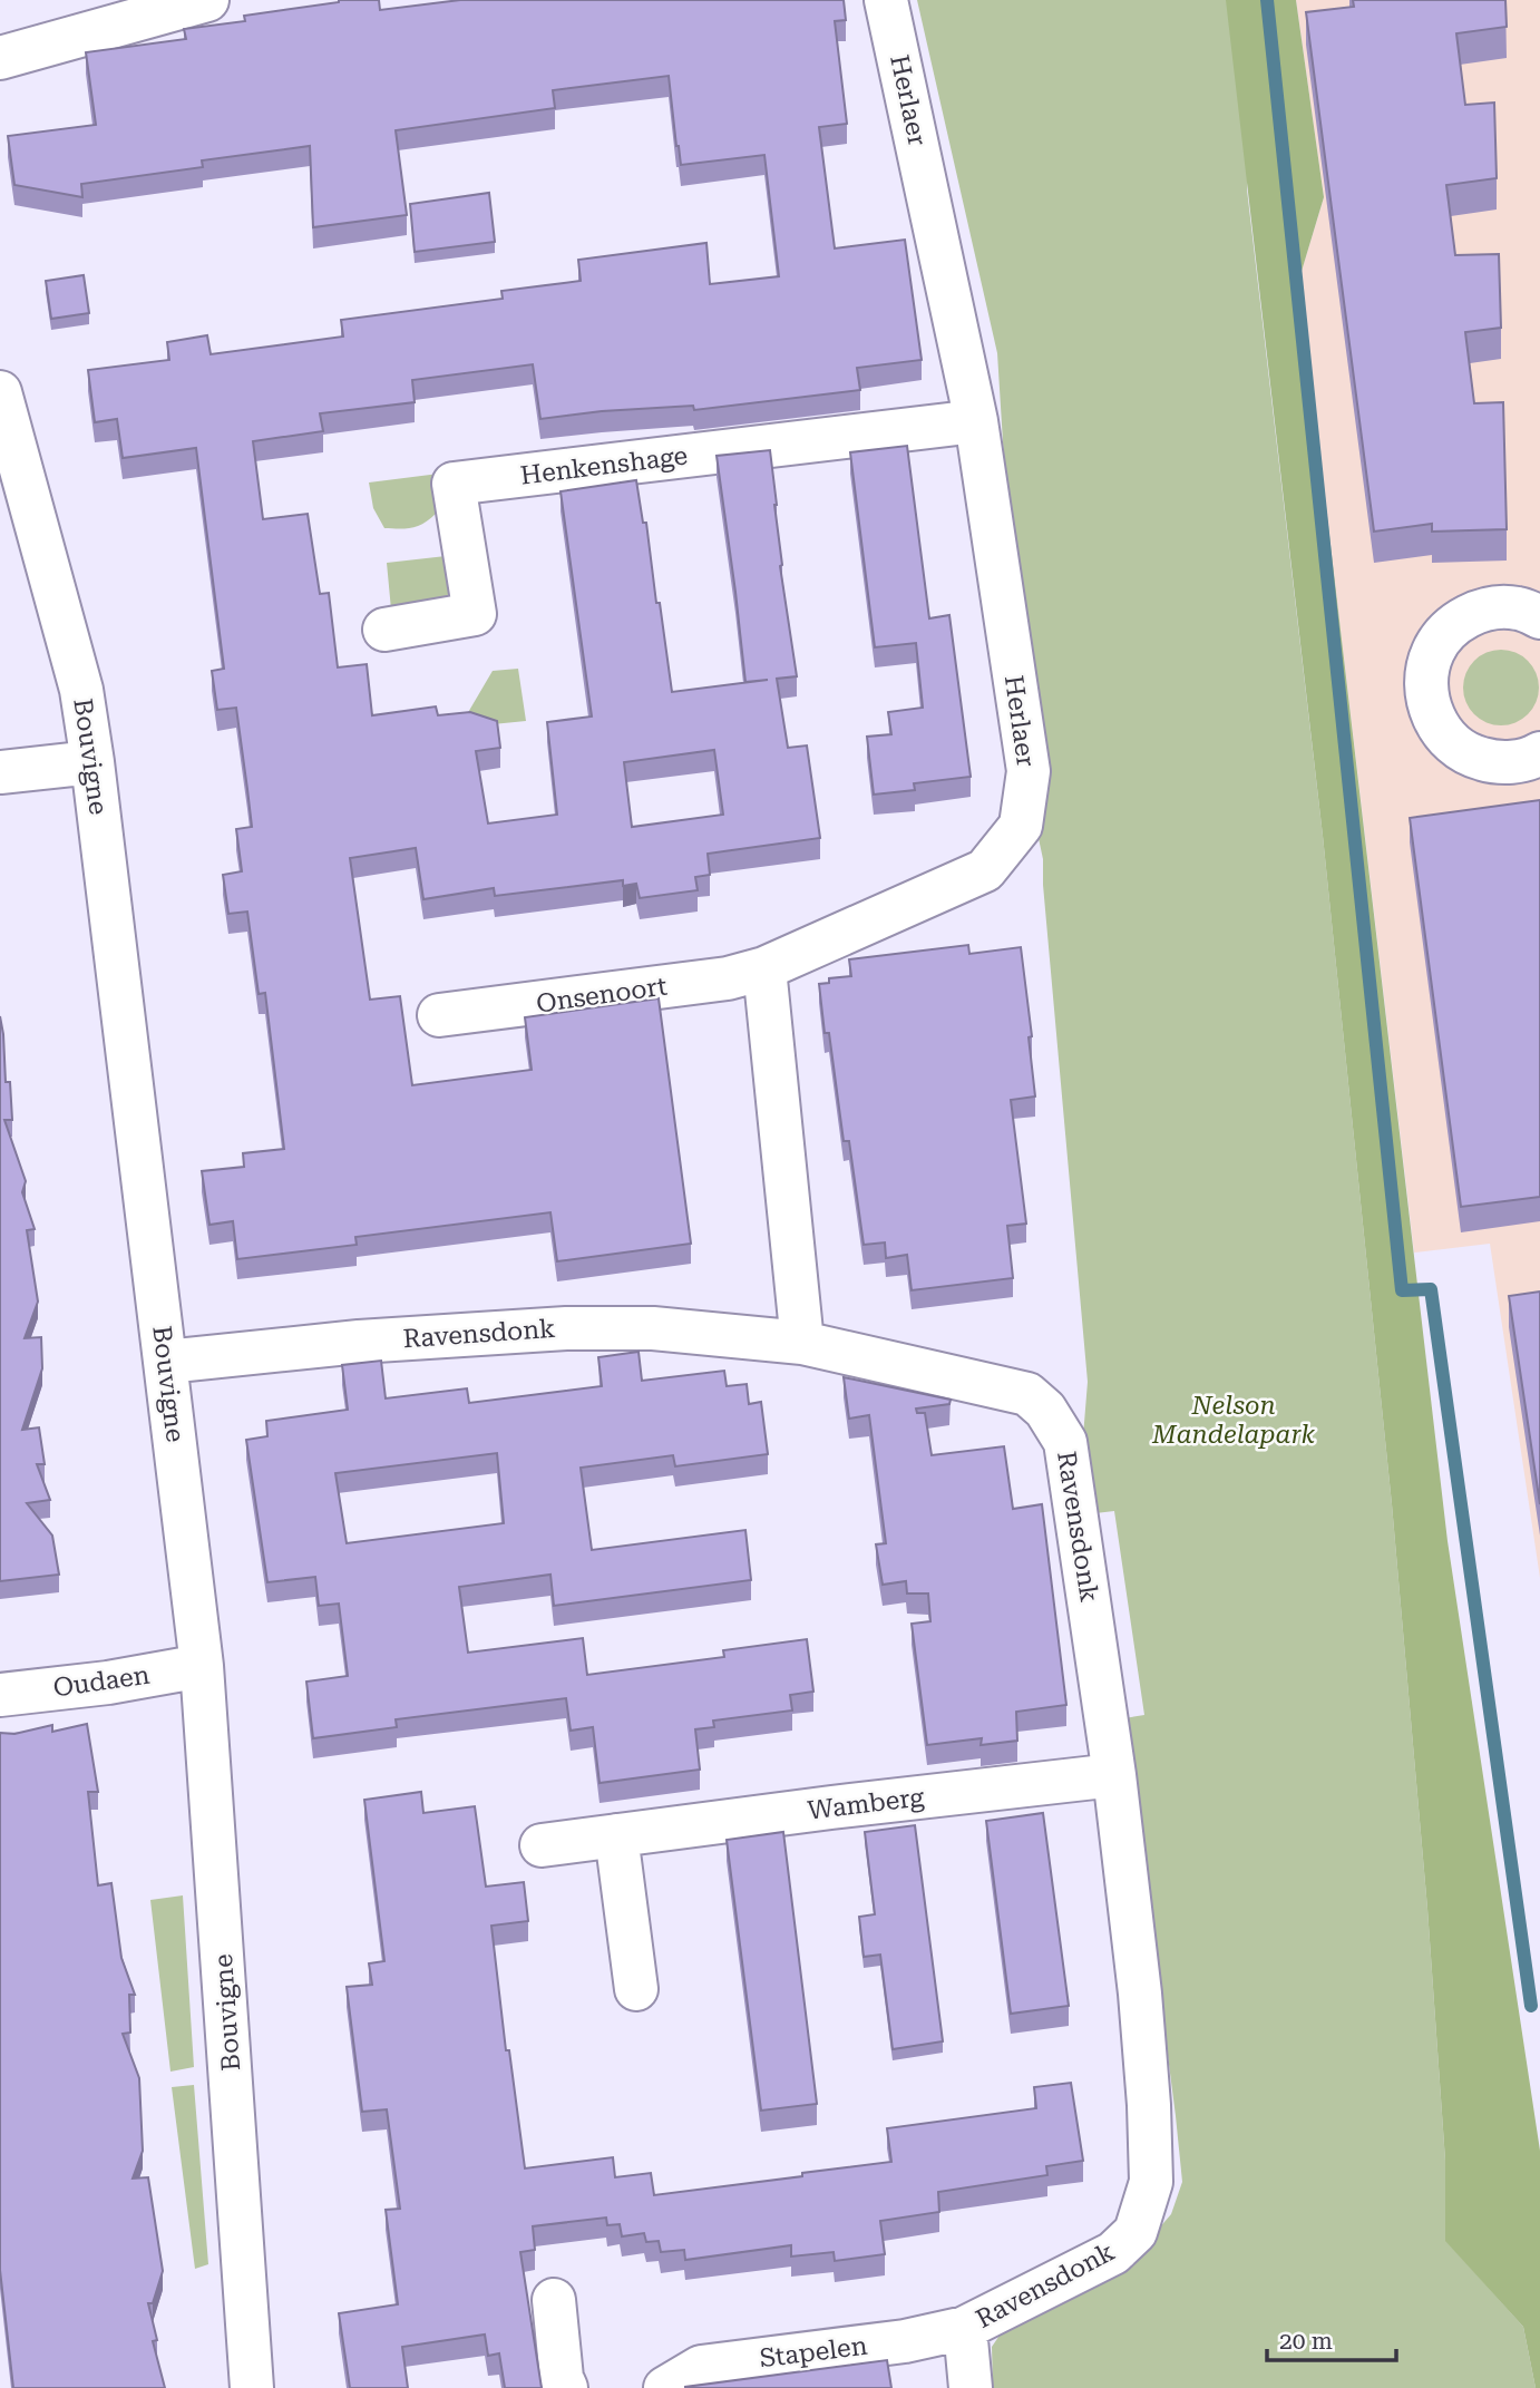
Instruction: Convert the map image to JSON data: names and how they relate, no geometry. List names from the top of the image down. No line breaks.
{"streets":{"street":["Herlaer","Henkenshage","Bouvigne","Onsenoort","Ravensdonk","Oudaen","Wamberg","Stapelen"]},"crossings":[["Herlaer","Henkenshage"],["Herlaer","Onsenoort"],["Bouvigne","Ravensdonk"],["Bouvigne","Oudaen"],["Ravensdonk","Wamberg"],["Ravensdonk","Stapelen"]],"parks":["Nelson Mandelapark"],"scale_bar":"20 m"}
